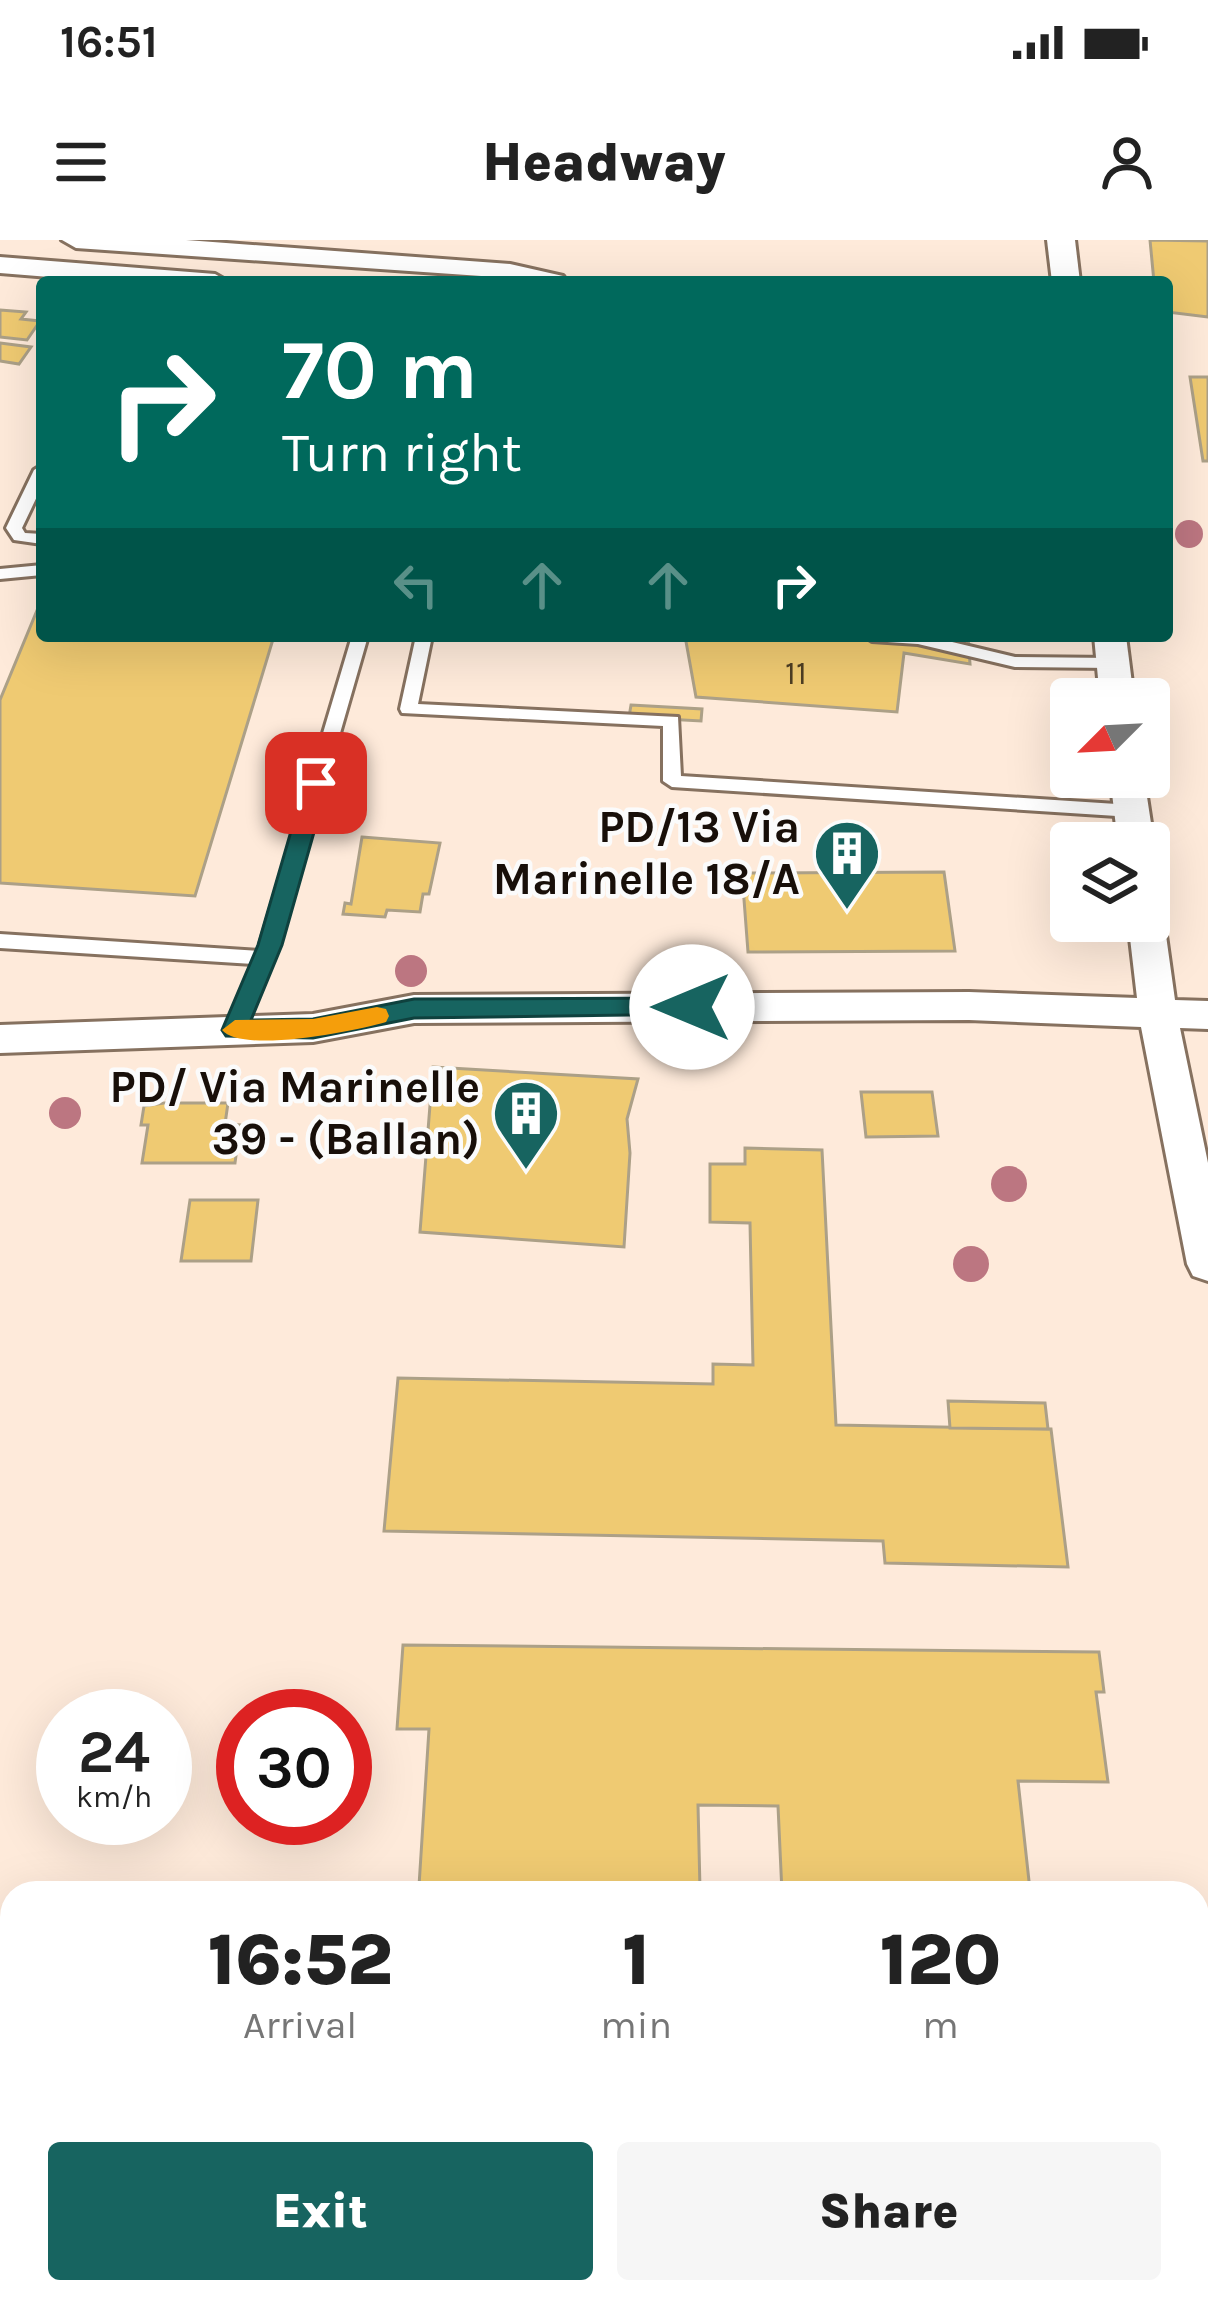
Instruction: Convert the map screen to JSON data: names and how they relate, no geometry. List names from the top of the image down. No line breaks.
{"places":{"building":["PD/13 Via Marinelle 18/A","PD/ Via Marinelle 39 - (Ballan)"]},"house_numbers":["11"],"north":"bottom left","page":{"status":"16:51","header":"Headway","turn":["70 m","Turn right"],"speed":"24 km/h","limit":"30","eta":["16:52","Arrival","1","min","120","m"],"buttons":["Exit","Share"]}}
